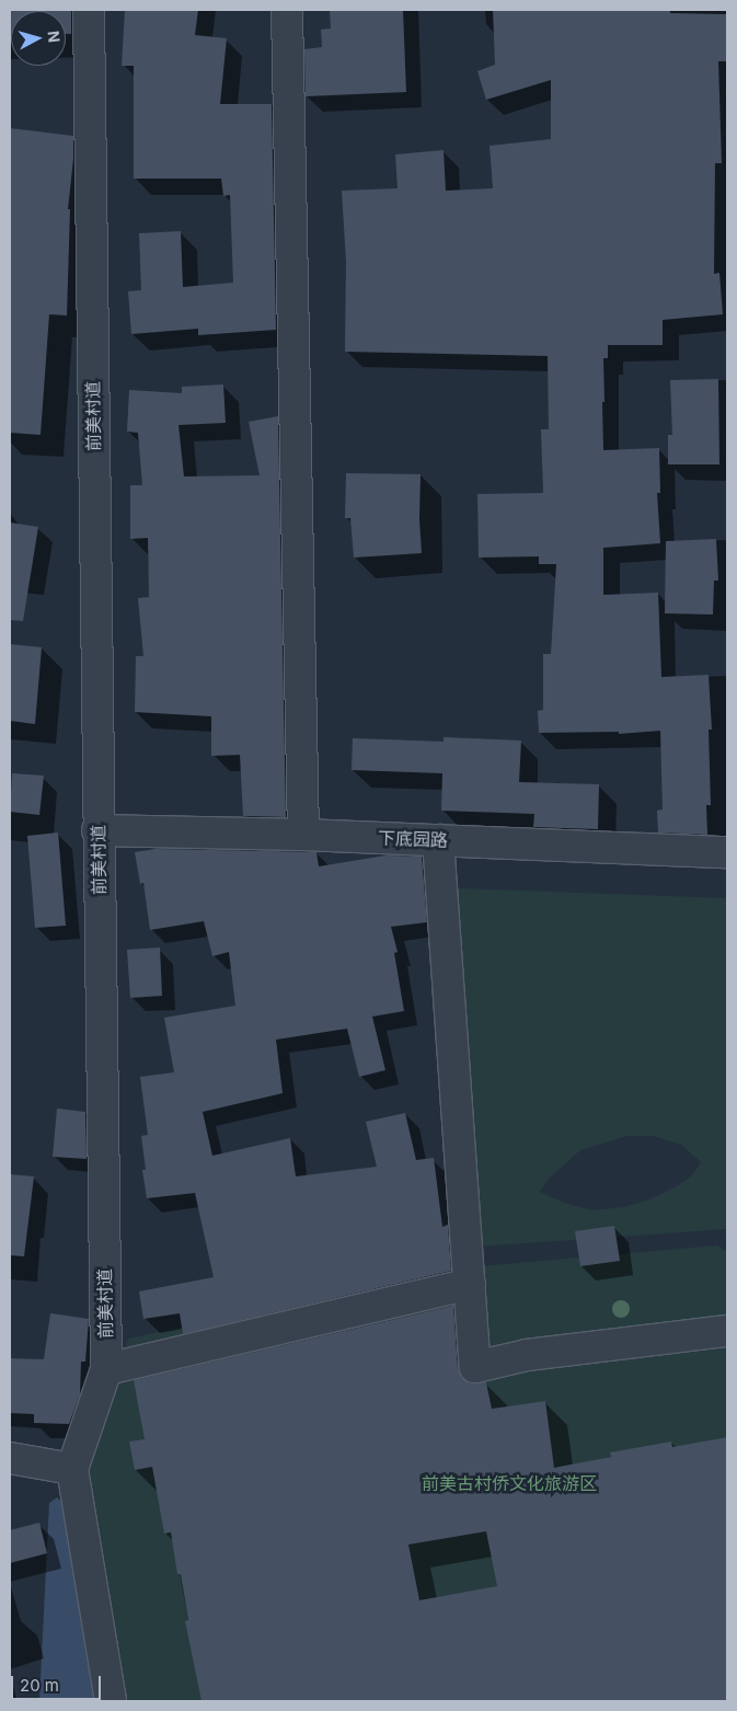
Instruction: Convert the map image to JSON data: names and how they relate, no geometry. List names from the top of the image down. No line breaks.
{"streets":{"street":["前美村道","下底园路"]},"crossings":[["前美村道","下底园路"]],"parks":["前美古村侨文化旅游区"],"scale_bar":"20 m","north":"right"}
